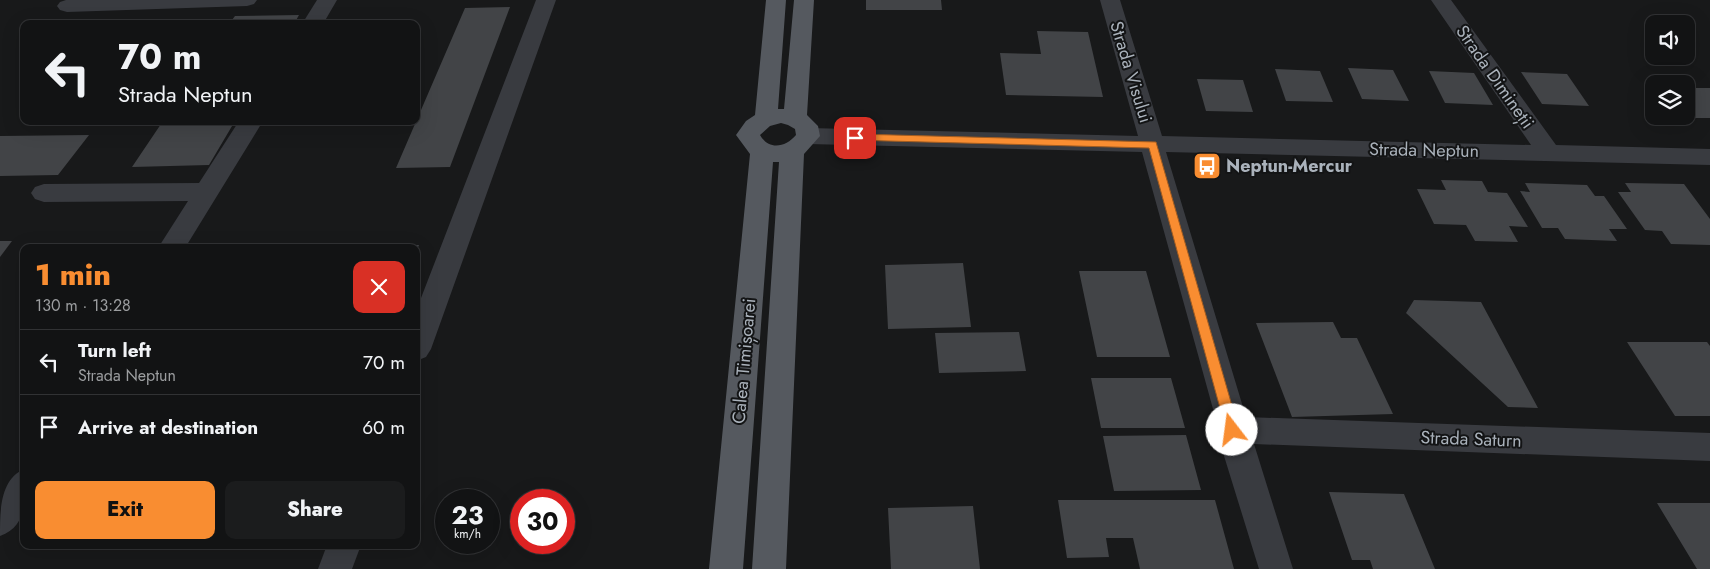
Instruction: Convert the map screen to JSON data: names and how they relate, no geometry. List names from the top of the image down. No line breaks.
{"streets":{"main road":["Calea Timișoarei"],"street":["Strada Visului","Strada Dimineții","Strada Neptun","Strada Saturn"]},"crossings":[["Strada Visului","Strada Neptun"],["Strada Visului","Strada Saturn"],["Strada Dimineții","Strada Neptun"],["Strada Neptun","Calea Timișoarei"]],"places":{"bus stop":["Neptun-Mercur"]},"page":{"turn":["70 m","Strada Neptun"],"heading":["1 min","130 m · 13:28"],"list":[{"name":"Turn left","note":"Strada Neptun","value":"70 m"},{"name":"Arrive at destination","value":"60 m"}],"buttons":["Exit","Share"],"speed":"23 km/h","limit":"30"}}
